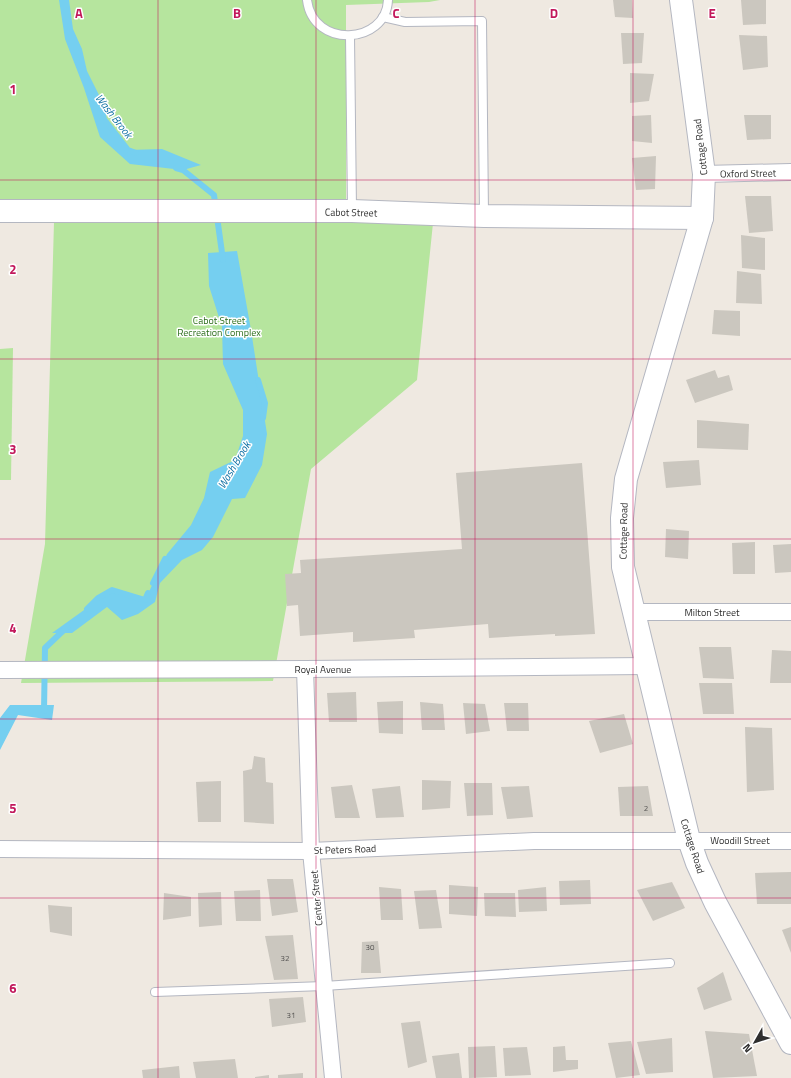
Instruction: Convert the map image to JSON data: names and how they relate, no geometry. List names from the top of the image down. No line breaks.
{"streets":{"main road":["Cottage Road","Cabot Street"],"street":["Oxford Street","Milton Street","Royal Avenue","Woodill Street","St Peters Road","Center Street"]},"crossings":[["Cottage Road","Oxford Street"],["Cottage Road","Cabot Street"],["Cottage Road","Milton Street"],["Cottage Road","Royal Avenue"],["Cottage Road","Woodill Street"],["Cottage Road","St Peters Road"],["Royal Avenue","Center Street"],["Woodill Street","St Peters Road"],["St Peters Road","Center Street"]],"water":["Wash Brook"],"parks":["Cabot Street Recreation Complex"],"house_numbers":["2","30","32","31"],"north":"bottom left","grid":{"columns":["A","B","C","D","E"],"rows":["1","2","3","4","5","6"]}}
